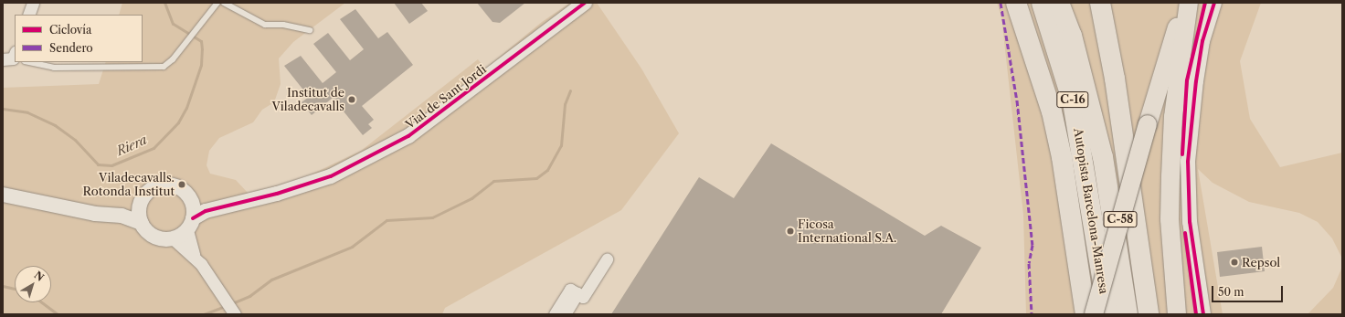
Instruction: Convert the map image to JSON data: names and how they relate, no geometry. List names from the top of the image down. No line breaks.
{"streets":{"highway":["C-16","Autopista Barcelona-Manresa"],"main road":["C-58"],"street":["Vial de Sant Jordi"]},"water":["Riera"],"places":["Institut de Viladecavalls","Viladecavalls. Rotonda Institut","Ficosa International S.A.","Repsol"],"legend":["Ciclovía","Sendero"],"scale_bar":"50 m","north":"top right"}
